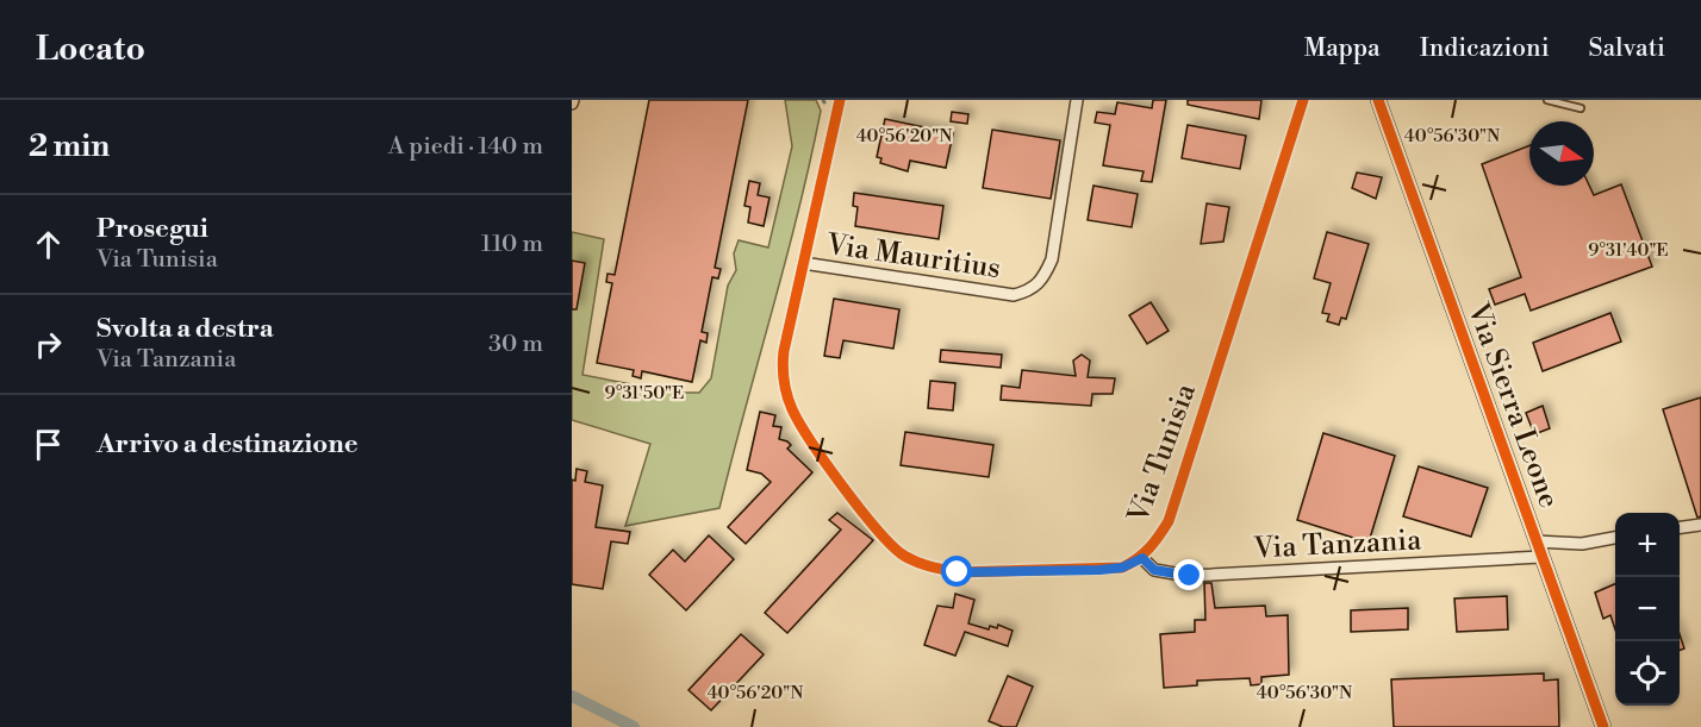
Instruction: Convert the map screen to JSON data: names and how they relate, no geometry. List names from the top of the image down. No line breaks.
{"streets":{"street":["Via Mauritius","Via Sierra Leone","Via Tunisia","Via Tanzania"]},"crossings":[["Via Mauritius","Via Tunisia"],["Via Sierra Leone","Via Tanzania"],["Via Tunisia","Via Tanzania"]],"north":"right","page":{"header":"Locato","nav":["Mappa","Indicazioni","Salvati"],"heading":["2 min","A piedi · 140 m"],"list":[["Prosegui","Via Tunisia","110 m"],["Svolta a destra","Via Tanzania","30 m"],"Arrivo a destinazione"],"map_buttons":["+","−"]},"coordinates":["40°56'20\"N","40°56'30\"N","9°31'40\"E","9°31'50\"E"]}
